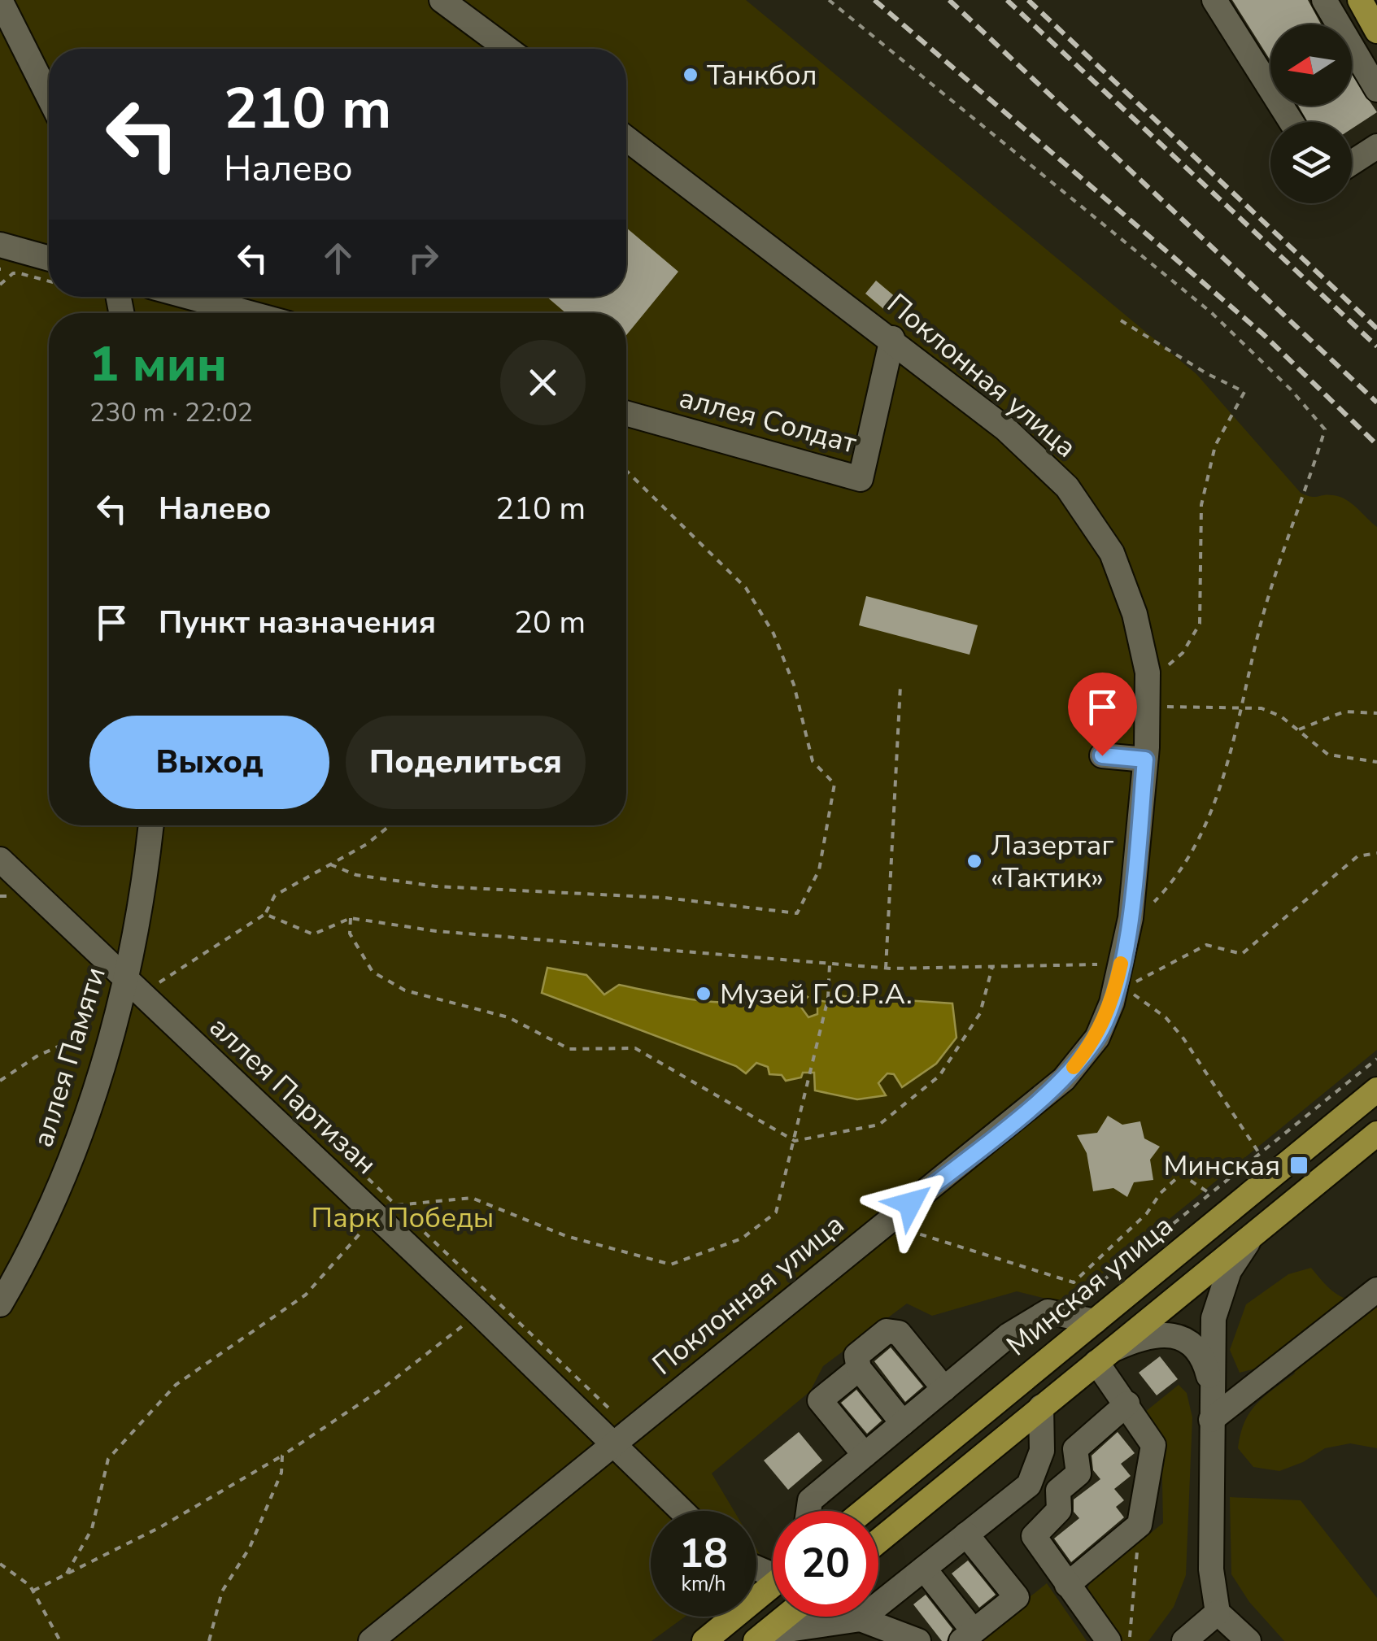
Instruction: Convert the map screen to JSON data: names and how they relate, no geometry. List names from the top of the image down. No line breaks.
{"streets":{"main road":["Минская улица"],"street":["Поклонная улица","аллея Солдат","аллея Памяти","аллея Партизан"]},"crossings":[["Поклонная улица","аллея Солдат"],["Поклонная улица","аллея Партизан"],["аллея Памяти","аллея Партизан"]],"parks":["Парк Победы"],"places":{"other":["Танкбол","Лазертаг «Тактик»","Музей Г.О.Р.А."],"transit":["Минская"]},"north":"left","page":{"turn":["210 m","Налево"],"heading":["1 мин","230 m · 22:02"],"list":[{"name":"Налево","value":"210 m"},{"name":"Пункт назначения","value":"20 m"}],"buttons":["Выход","Поделиться"],"speed":"18 km/h","limit":"20"}}
